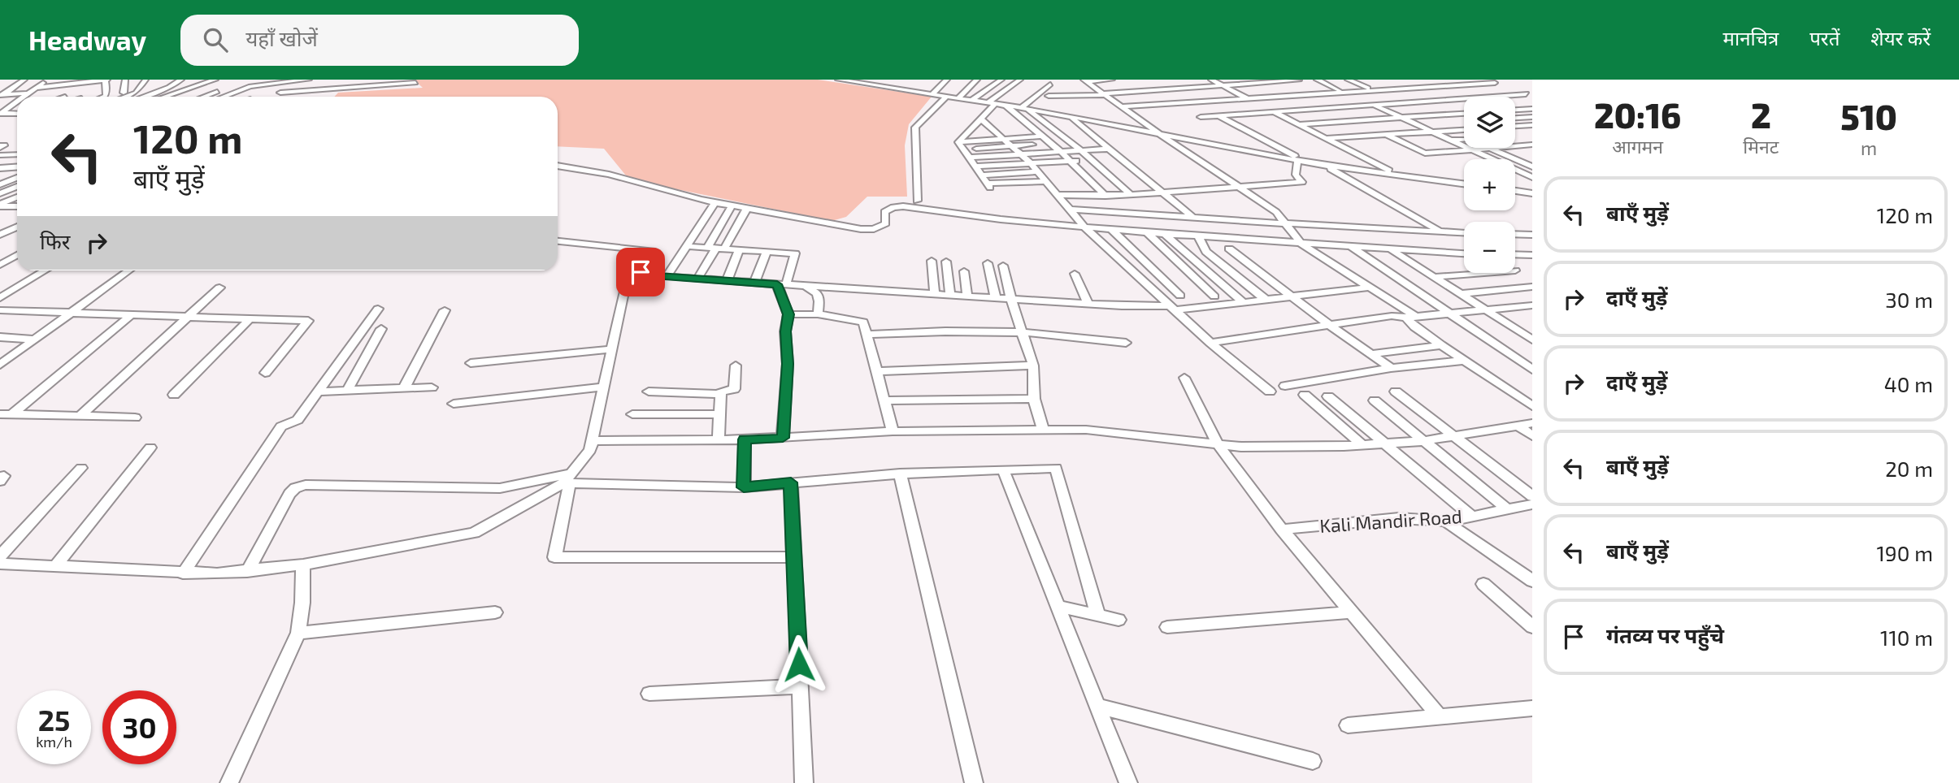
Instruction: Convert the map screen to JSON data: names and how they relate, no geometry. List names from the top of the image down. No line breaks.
{"streets":{"street":["Kali Mandir Road"]},"page":{"header":"Headway","search":"यहाँ खोजें","nav":["मानचित्र","परतें","शेयर करें"],"eta":["20:16","आगमन","2","मिनट","510","m"],"map_buttons":["+","−"],"turn":["120 m","बाएँ मुड़ें"],"list":[{"name":"बाएँ मुड़ें","value":"120 m"},{"name":"दाएँ मुड़ें","value":"30 m"},{"name":"दाएँ मुड़ें","value":"40 m"},{"name":"बाएँ मुड़ें","value":"20 m"},{"name":"बाएँ मुड़ें","value":"190 m"},{"name":"गंतव्य पर पहुँचे","value":"110 m"}],"then":"फिर","speed":"25 km/h","limit":"30"}}
